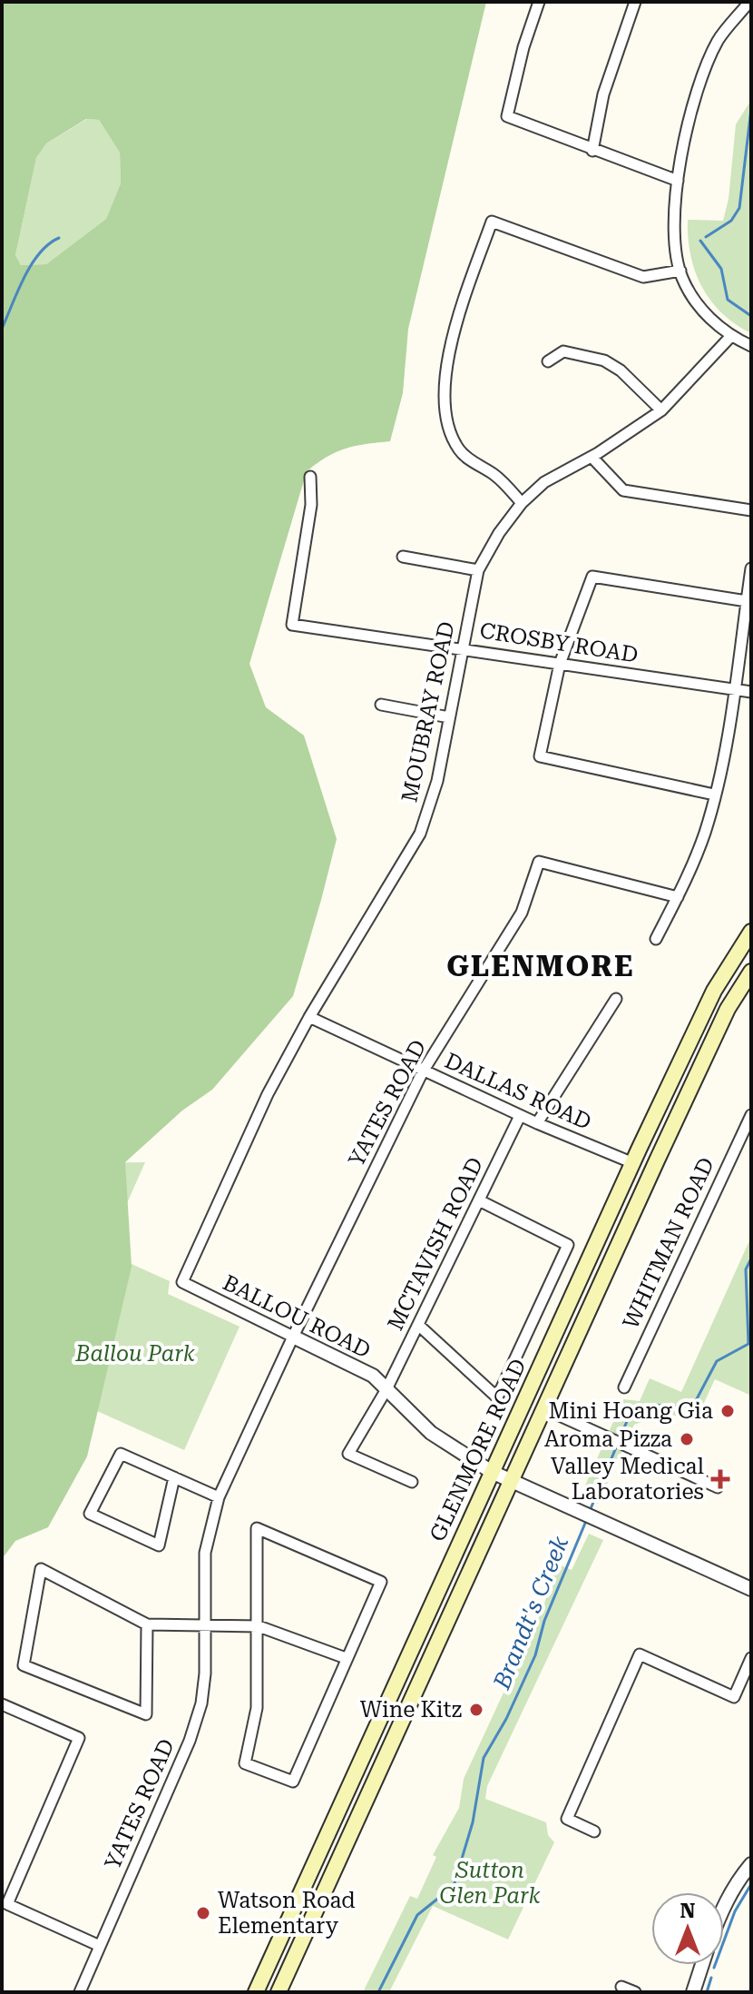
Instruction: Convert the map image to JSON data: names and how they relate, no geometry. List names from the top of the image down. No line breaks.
{"streets":{"main road":["GLENMORE ROAD"],"street":["CROSBY ROAD","MOUBRAY ROAD","DALLAS ROAD","YATES ROAD","WHITMAN ROAD","MCTAVISH ROAD","BALLOU ROAD"]},"crossings":[["CROSBY ROAD","MOUBRAY ROAD"],["MOUBRAY ROAD","DALLAS ROAD"],["MOUBRAY ROAD","BALLOU ROAD"],["DALLAS ROAD","YATES ROAD"],["DALLAS ROAD","MCTAVISH ROAD"],["DALLAS ROAD","GLENMORE ROAD"],["YATES ROAD","BALLOU ROAD"],["MCTAVISH ROAD","BALLOU ROAD"],["BALLOU ROAD","GLENMORE ROAD"]],"districts":["GLENMORE"],"water":["Brandt's Creek"],"parks":["Ballou Park","Sutton Glen Park"],"places":{"other":["Mini Hoang Gia","Aroma Pizza","Wine Kitz","Watson Road Elementary"],"health":["Valley Medical Laboratories"]},"north":"top"}
